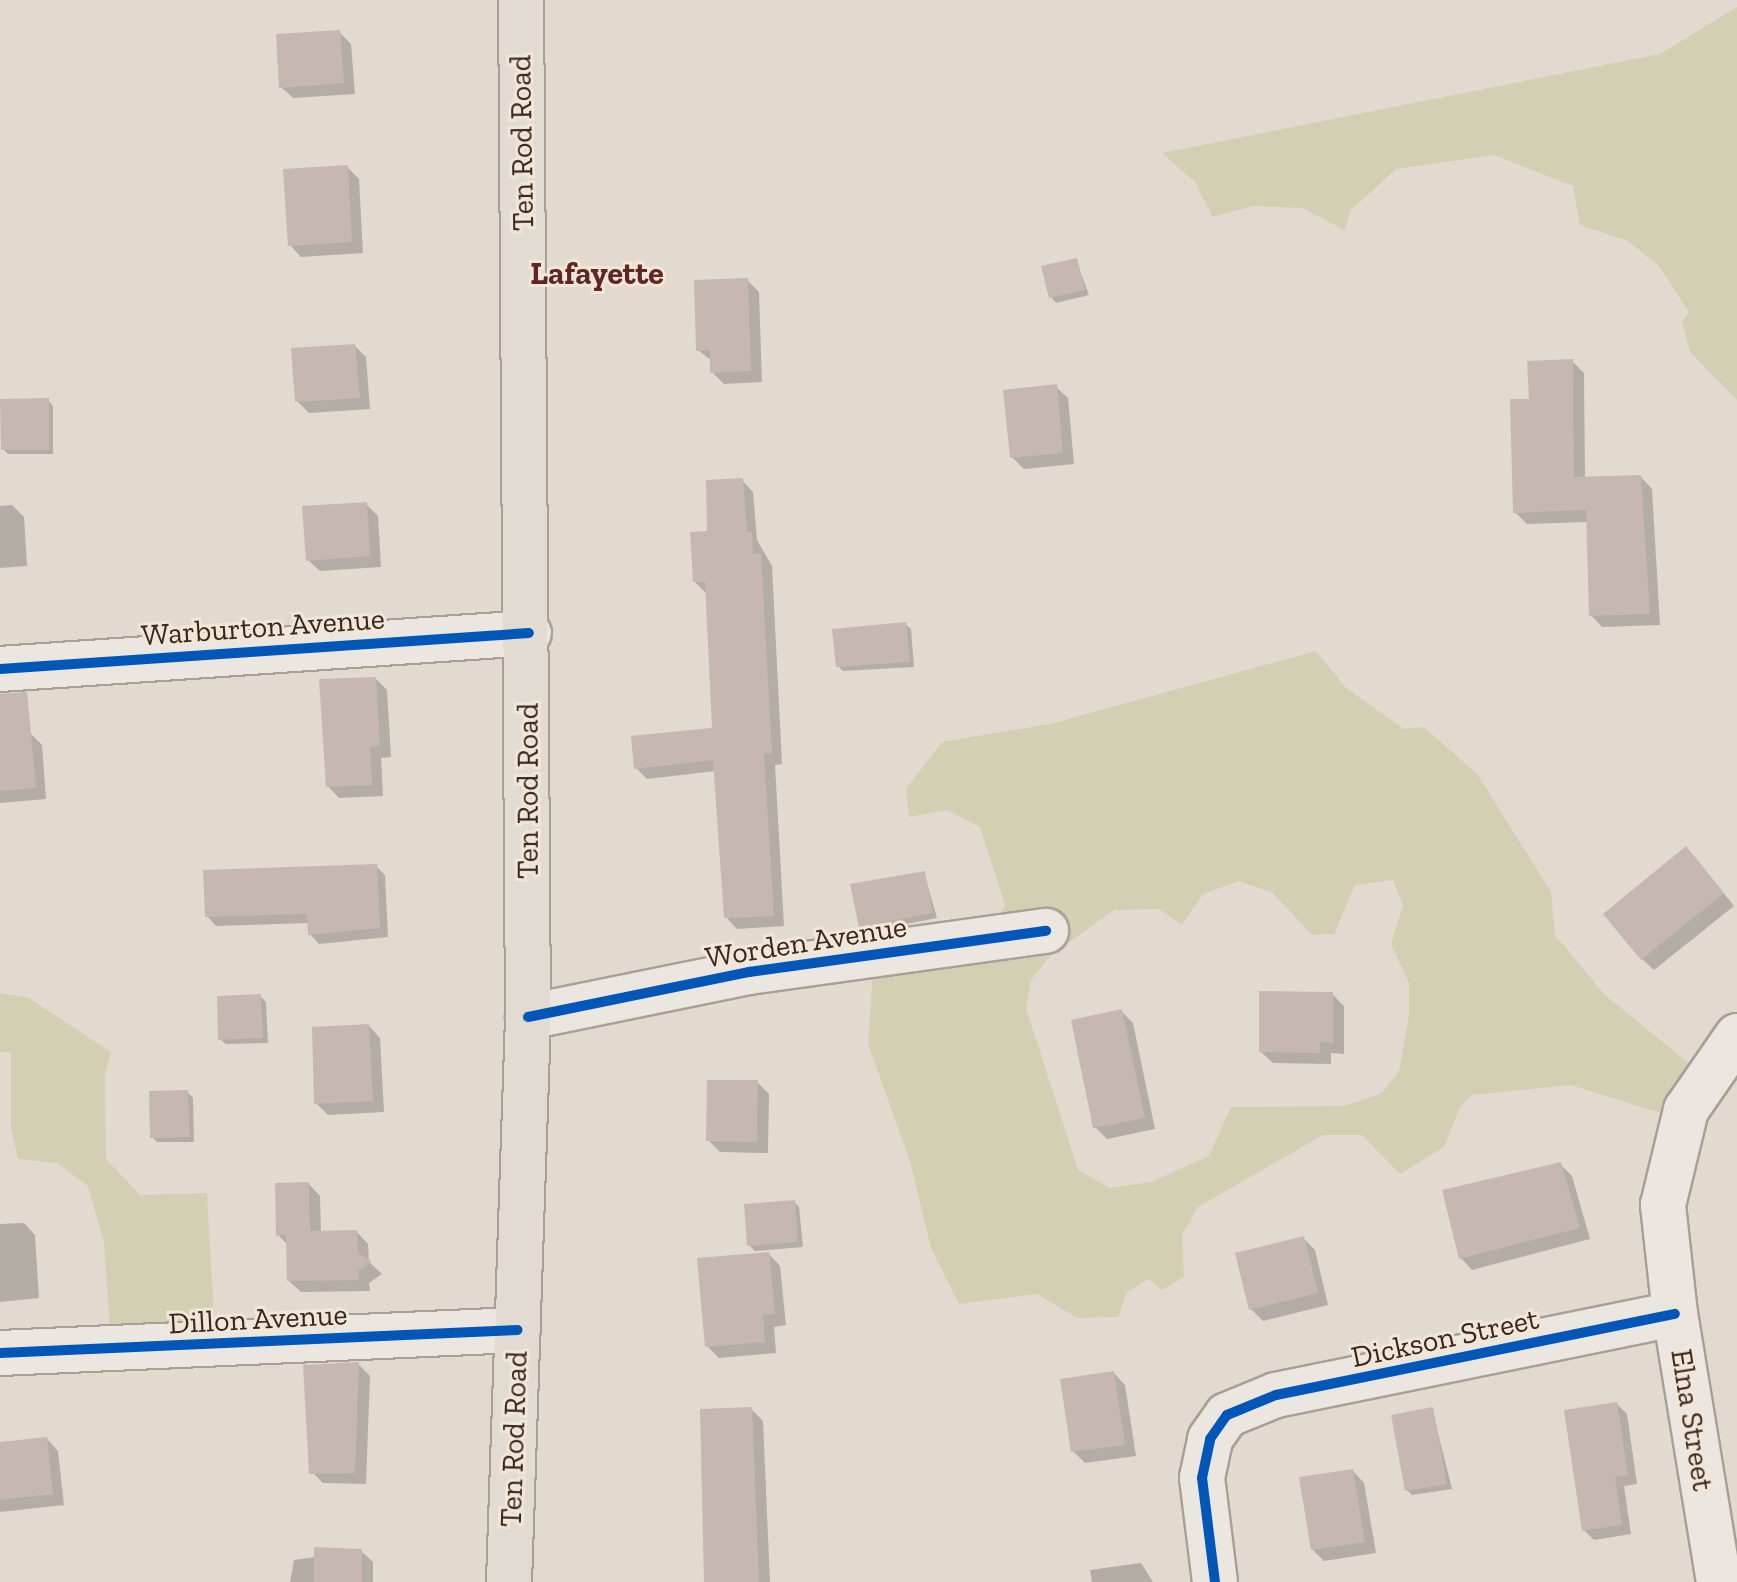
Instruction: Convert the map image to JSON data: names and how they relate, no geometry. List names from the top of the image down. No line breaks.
{"streets":{"main road":["Ten Rod Road"],"street":["Warburton Avenue","Worden Avenue","Dillon Avenue","Dickson Street","Elna Street"]},"crossings":[["Ten Rod Road","Warburton Avenue"],["Ten Rod Road","Worden Avenue"],["Ten Rod Road","Dillon Avenue"],["Dickson Street","Elna Street"]],"districts":["Lafayette"]}
